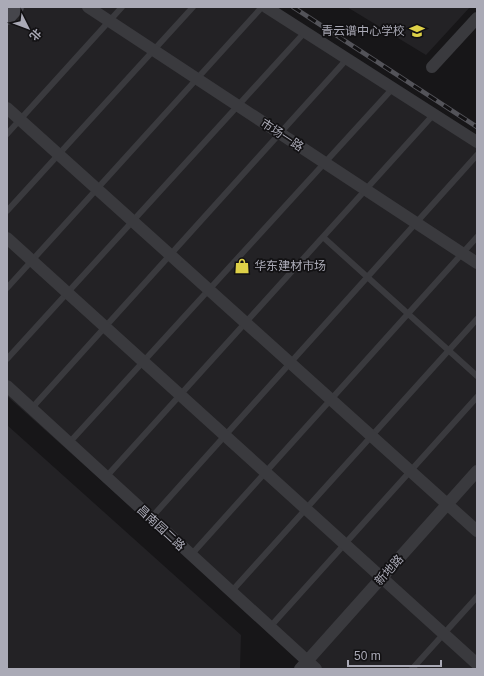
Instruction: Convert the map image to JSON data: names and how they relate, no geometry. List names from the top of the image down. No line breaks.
{"streets":{"street":["市场一路","昌南园二路","新地路"]},"crossings":[["昌南园二路","新地路"]],"places":{"school or university":["青云谱中心学校"],"shop":["华东建材市场"]},"scale_bar":"50 m","north":"bottom right"}
